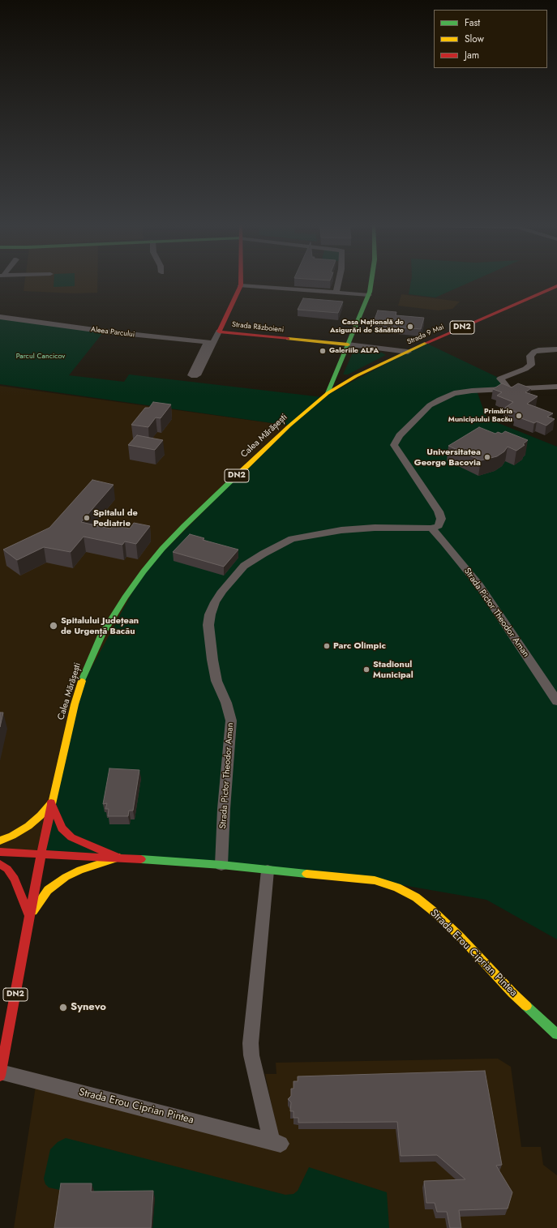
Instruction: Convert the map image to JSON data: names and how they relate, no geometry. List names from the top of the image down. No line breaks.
{"streets":{"main road":["Strada Războieni","DN2","Strada 9 Mai","Calea Mărășești","Strada Erou Ciprian Pintea"],"street":["Aleea Parcului","Strada Pictor Theodor Aman"]},"crossings":[["Strada Războieni","Aleea Parcului"],["Strada Războieni","Strada 9 Mai"],["Strada Războieni","Calea Mărășești"],["Strada 9 Mai","Calea Mărășești"],["Calea Mărășești","Strada Erou Ciprian Pintea"],["Strada Pictor Theodor Aman","Strada Erou Ciprian Pintea"]],"parks":["Parcul Cancicov"],"places":["Casa Națională de Asigurări de Sănătate","Galeriile ALFA","Primăria Municipiului Bacău","Universitatea George Bacovia","Spitalul de Pediatrie","Spitalului Județean de Urgență Bacău","Parc Olimpic","Stadionul Municipal","Synevo"],"legend":["Fast","Slow","Jam"]}
